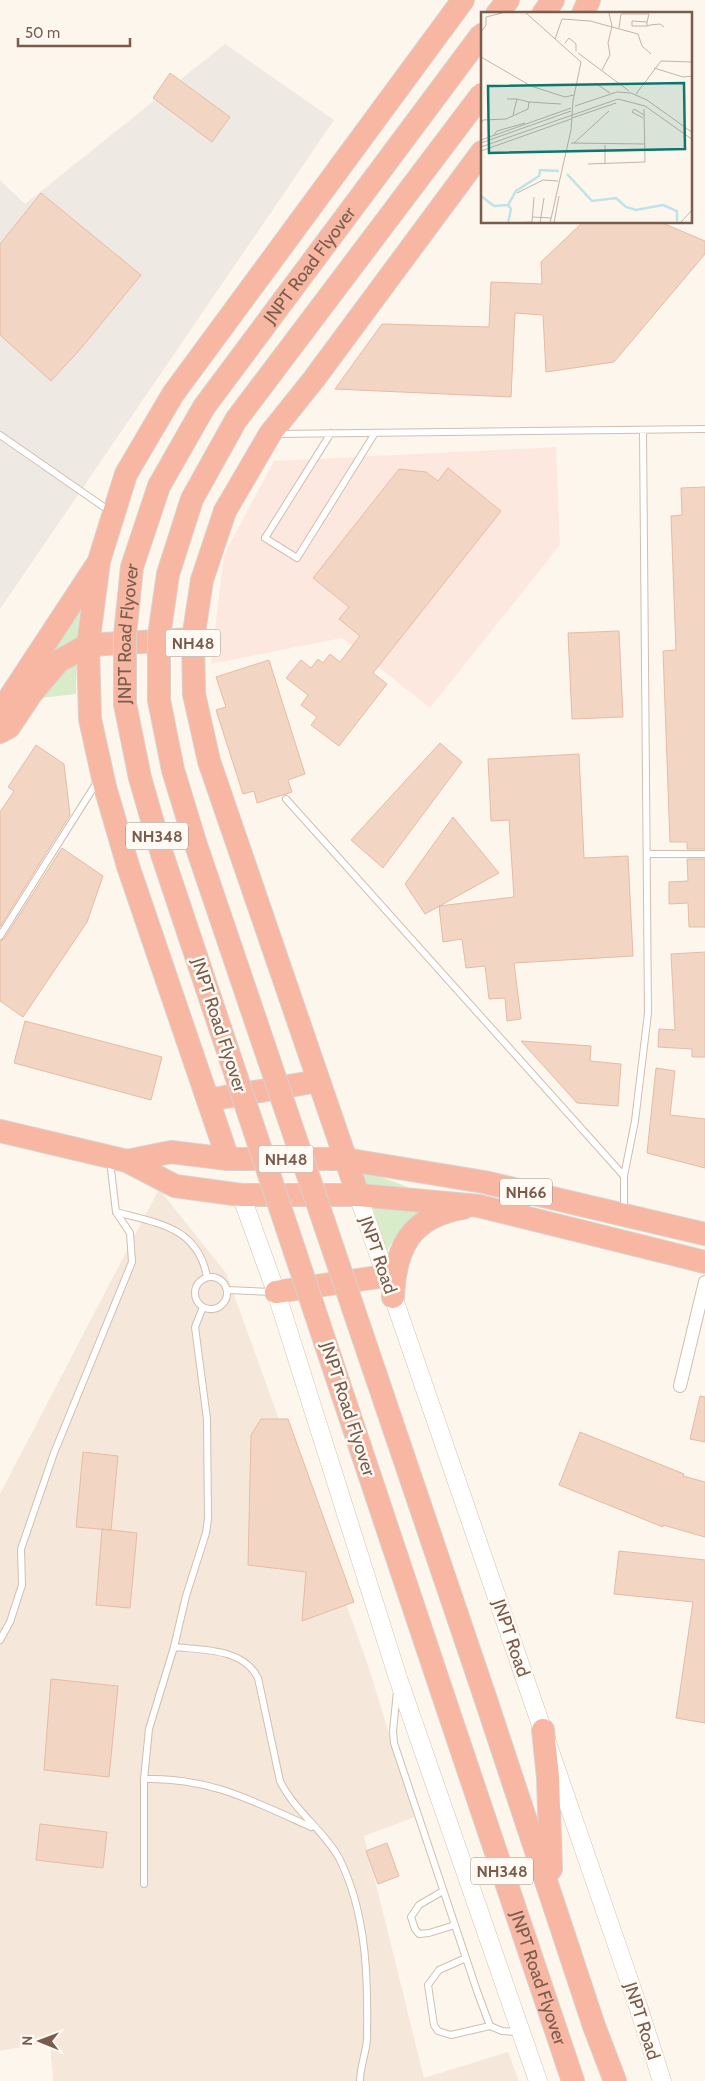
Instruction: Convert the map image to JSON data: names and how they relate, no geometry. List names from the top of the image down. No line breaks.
{"streets":{"highway":["JNPT Road Flyover","NH48","NH348","NH66"],"street":["JNPT Road"]},"crossings":[["NH48","NH66"],["NH48","JNPT Road"],["NH66","JNPT Road"]],"scale_bar":"50 m","north":"left"}
